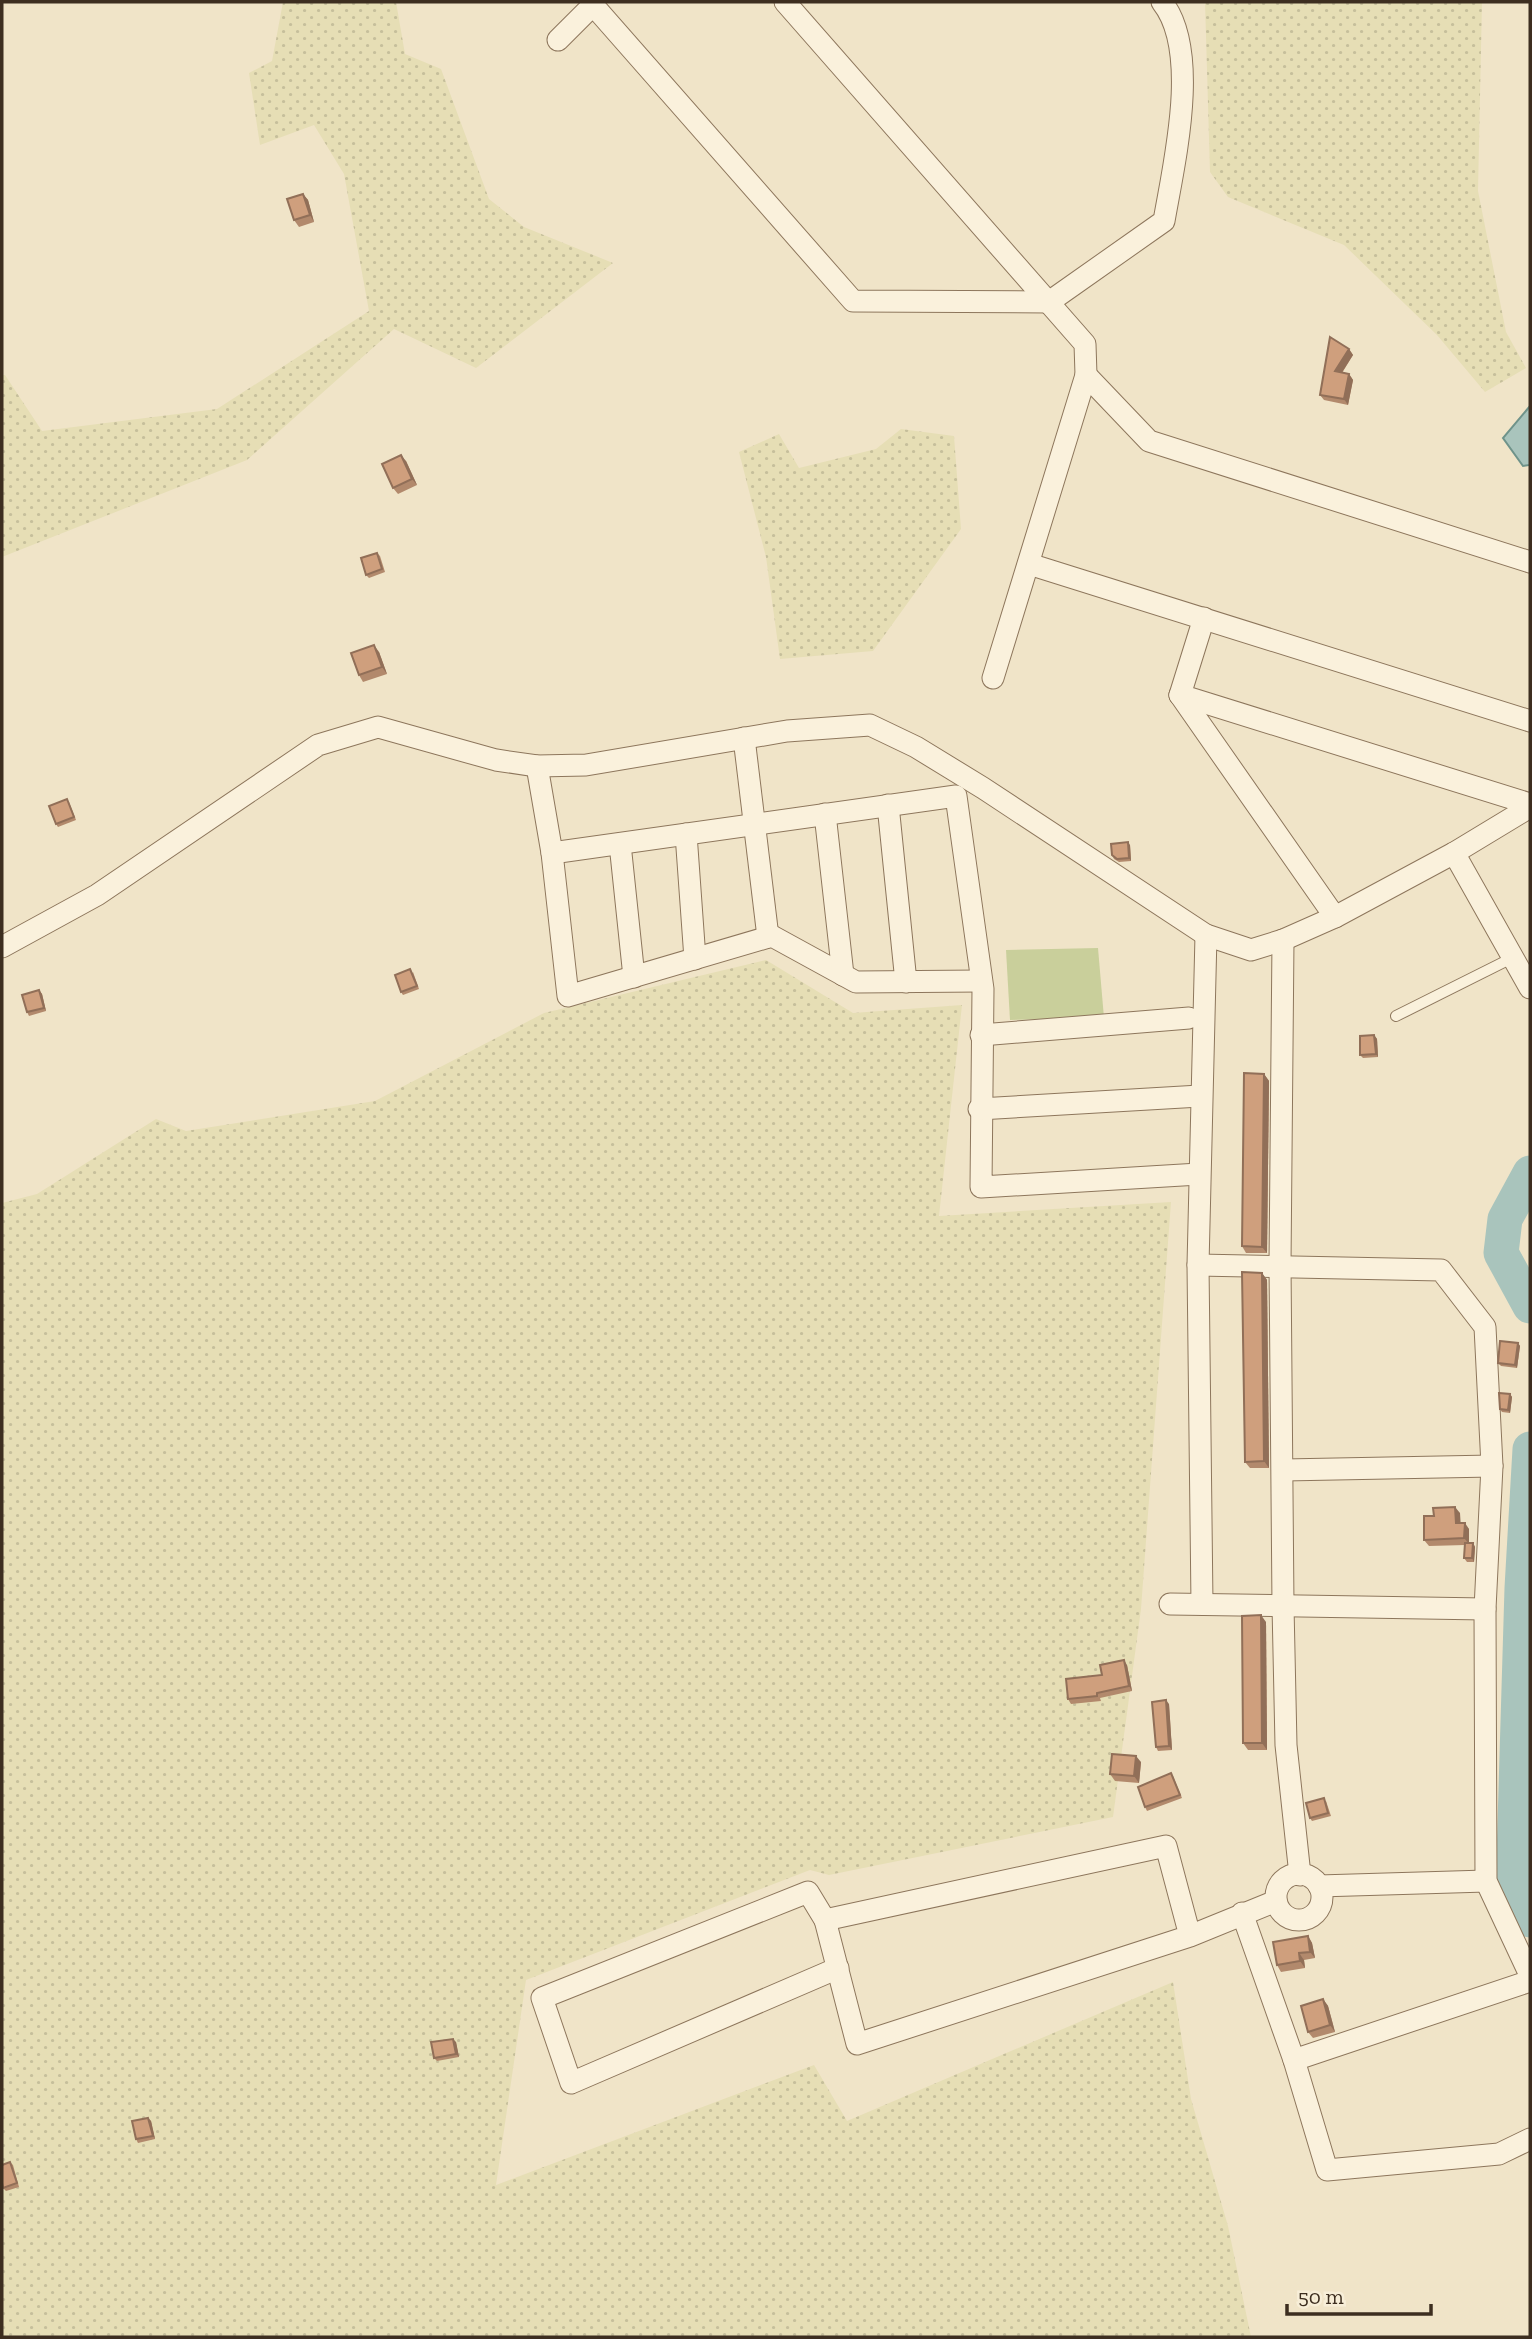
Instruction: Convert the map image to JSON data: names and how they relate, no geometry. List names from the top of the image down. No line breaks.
{"scale_bar":"50 m"}
